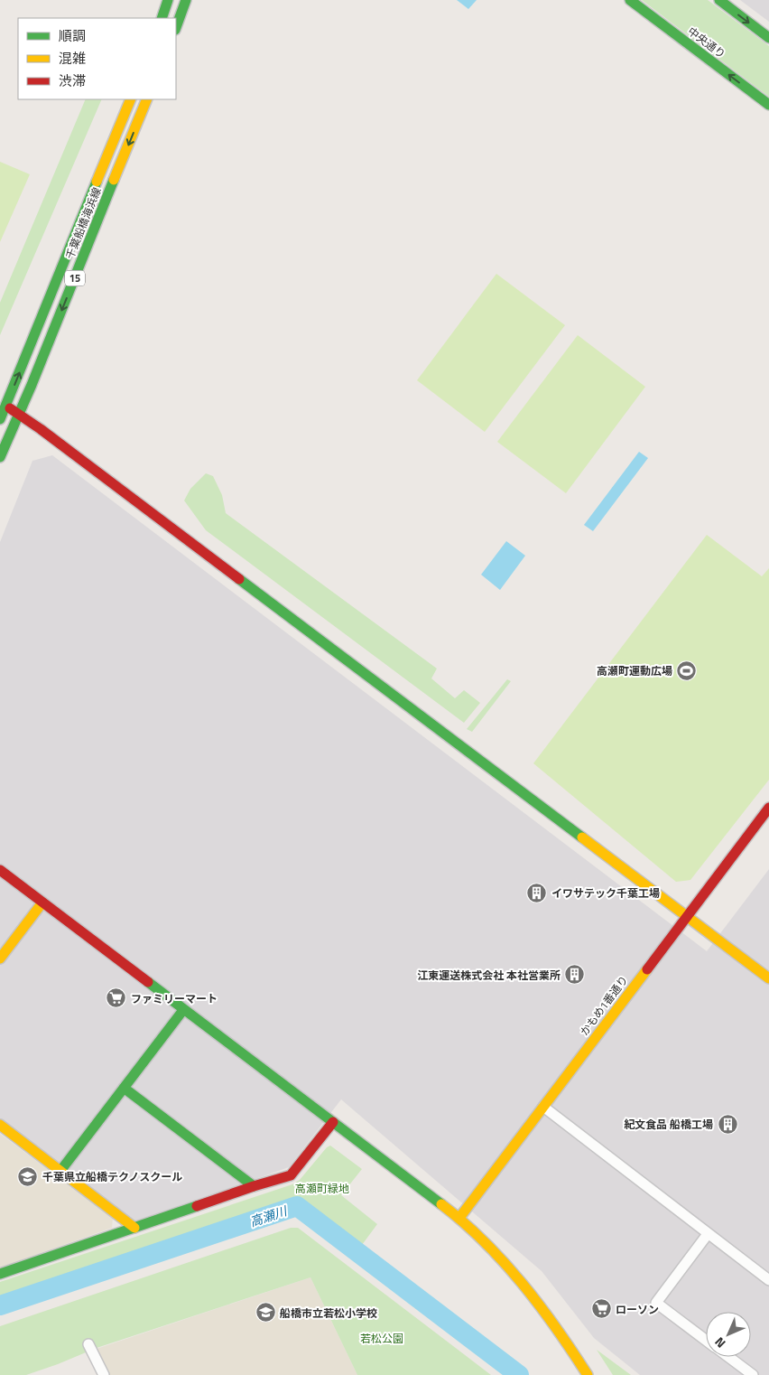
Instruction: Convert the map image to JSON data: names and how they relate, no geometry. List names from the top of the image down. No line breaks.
{"streets":{"street":["中央通り","千葉船橋海浜線","15","かもめ1番通り"]},"water":["高瀬川"],"parks":["高瀬町緑地","若松公園"],"places":{"sports":["高瀬町運動広場"],"building":["イワサテック千葉工場","江東運送株式会社 本社営業所","紀文食品 船橋工場"],"supermarket":["ファミリーマート","ローソン"],"school or university":["千葉県立船橋テクノスクール","船橋市立若松小学校"]},"legend":["順調","混雑","渋滞"],"north":"bottom left"}
